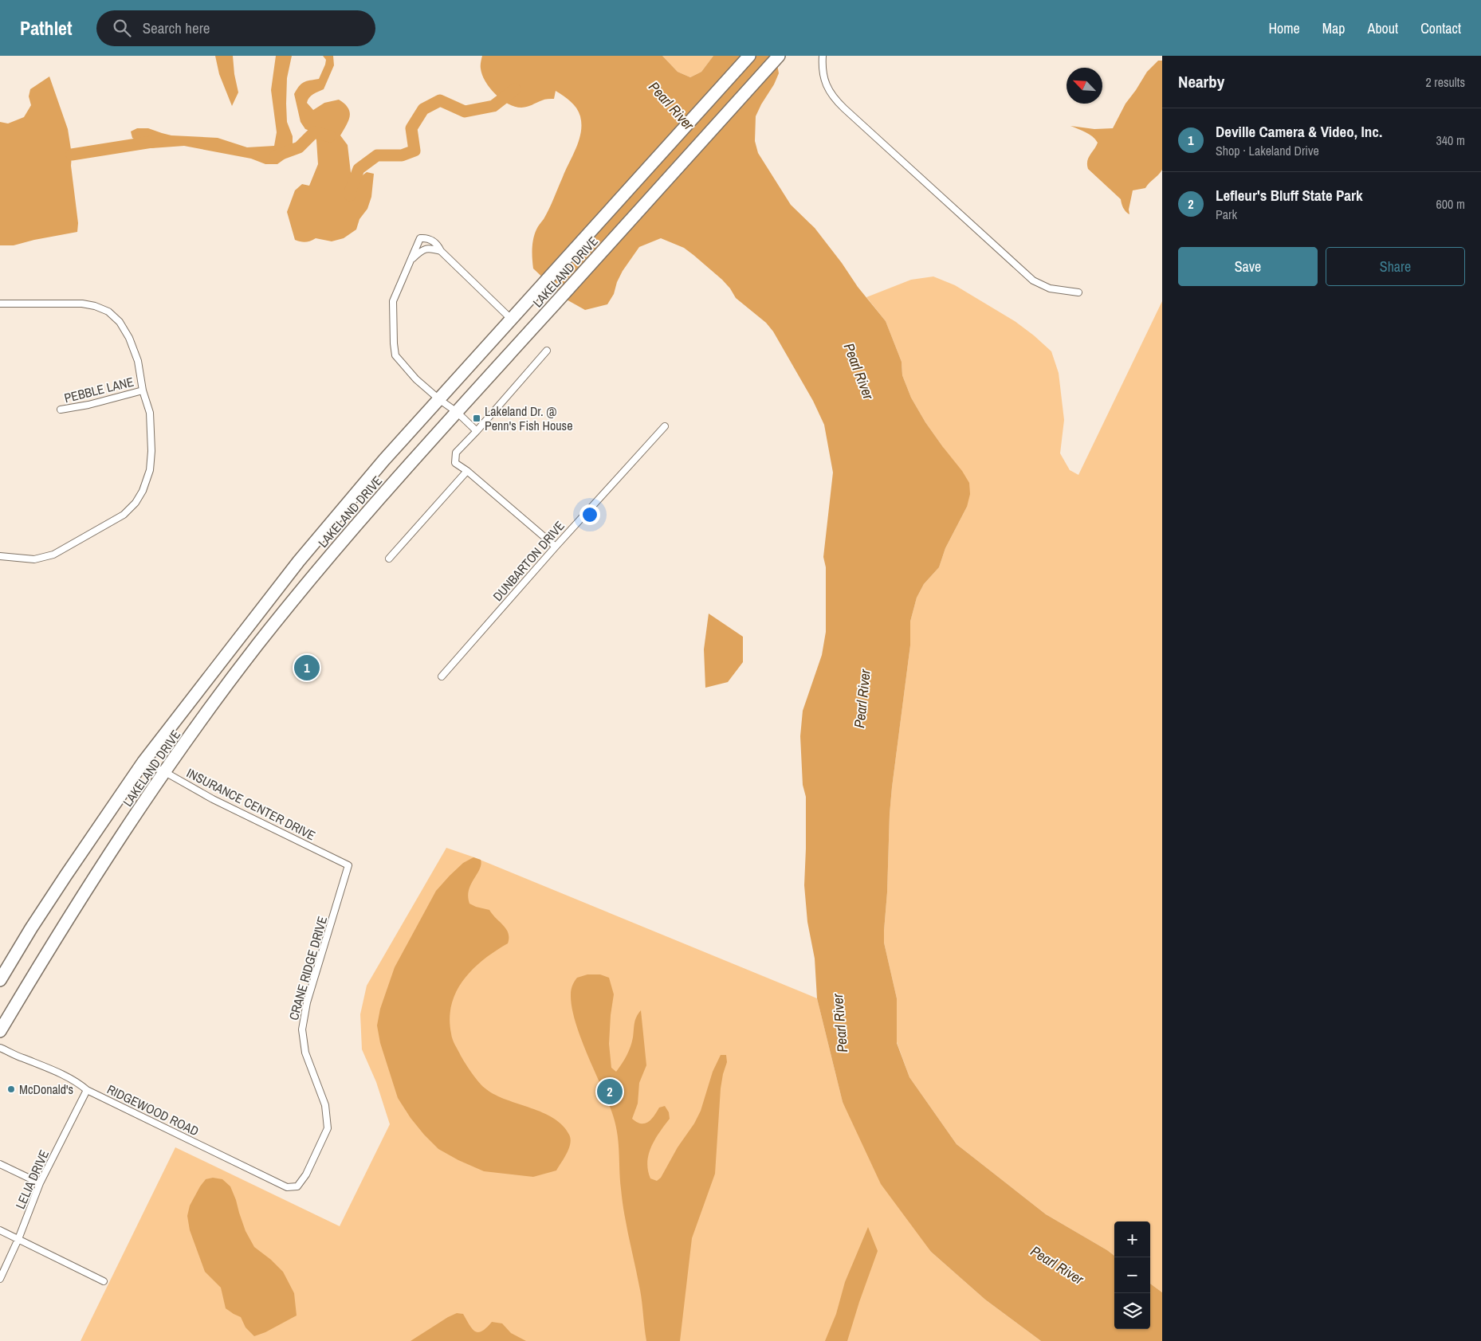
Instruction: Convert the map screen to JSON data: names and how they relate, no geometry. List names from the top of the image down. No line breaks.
{"streets":{"highway":["LAKELAND DRIVE"],"street":["PEBBLE LANE","DUNBARTON DRIVE","INSURANCE CENTER DRIVE","CRANE RIDGE DRIVE","RIDGEWOOD ROAD","LELIA DRIVE"]},"crossings":[["LAKELAND DRIVE","INSURANCE CENTER DRIVE"],["INSURANCE CENTER DRIVE","CRANE RIDGE DRIVE"],["CRANE RIDGE DRIVE","RIDGEWOOD ROAD"],["RIDGEWOOD ROAD","LELIA DRIVE"]],"water":["Pearl River"],"places":{"transit":["Lakeland Dr. @ Penn's Fish House"],"other":["McDonald's"]},"north":"top left","page":{"header":"Pathlet","search":"Search here","nav":["Home","Map","About","Contact"],"heading":["Nearby","2 results"],"list":[{"mark":"1","name":"Deville Camera & Video, Inc.","note":"Shop · Lakeland Drive","value":"340 m"},{"mark":"2","name":"Lefleur's Bluff State Park","note":"Park","value":"600 m"}],"buttons":["Save","Share"],"pins":["1","2"],"map_buttons":["+","−"]}}
